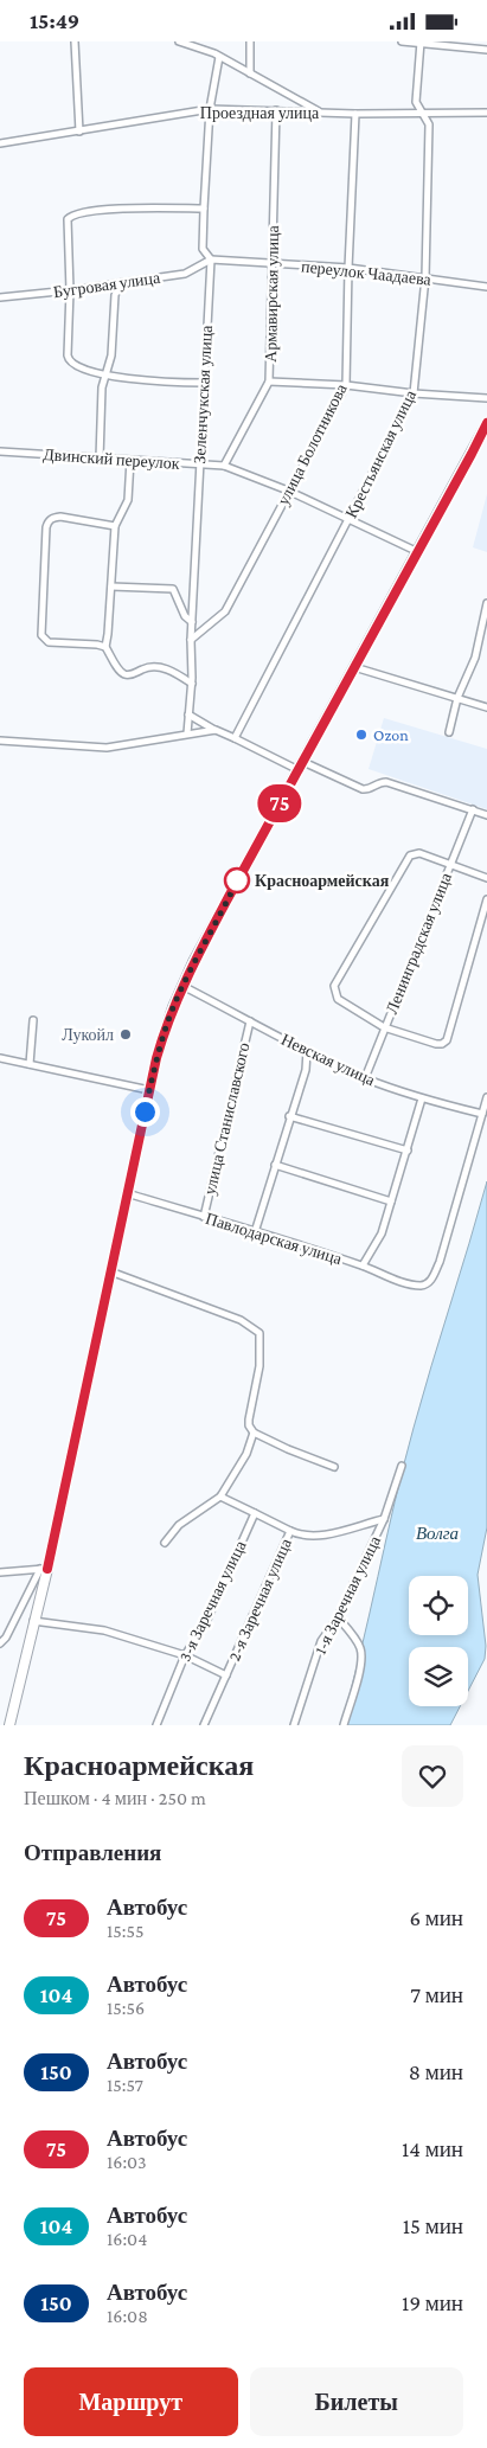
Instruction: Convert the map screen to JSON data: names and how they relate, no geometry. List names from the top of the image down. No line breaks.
{"streets":{"street":["Проездная улица","переулок Чаадаева","Бугровая улица","Армавирская улица","Зеленчукская улица","улица Болотникова","Крестьянская улица","Двинский переулок","Ленинградская улица","Невская улица","улица Станиславского","Павлодарская улица","1-я Заречная улица","2-я Заречная улица","3-я Заречная улица"]},"crossings":[["Проездная улица","Армавирская улица"],["Проездная улица","Зеленчукская улица"],["Проездная улица","улица Болотникова"],["Проездная улица","Крестьянская улица"],["переулок Чаадаева","Бугровая улица"],["переулок Чаадаева","Армавирская улица"],["переулок Чаадаева","Зеленчукская улица"],["переулок Чаадаева","улица Болотникова"],["переулок Чаадаева","Крестьянская улица"],["Бугровая улица","Зеленчукская улица"],["Армавирская улица","Двинский переулок"],["Зеленчукская улица","улица Болотникова"],["Зеленчукская улица","Двинский переулок"],["улица Болотникова","Двинский переулок"],["Крестьянская улица","Двинский переулок"],["Ленинградская улица","Невская улица"],["Невская улица","улица Станиславского"],["Невская улица","Павлодарская улица"],["улица Станиславского","Павлодарская улица"],["1-я Заречная улица","2-я Заречная улица"]],"water":["Волга"],"places":["Ozon","Красноармейская","Лукойл"],"lines":["bus line 75"],"page":{"status":"15:49","on_map":"75","heading":[["Красноармейская","Пешком · 4 мин · 250 m"],"Отправления"],"list":[{"mark":"75","name":"Автобус","note":"15:55","value":"6 мин"},{"mark":"104","name":"Автобус","note":"15:56","value":"7 мин"},{"mark":"150","name":"Автобус","note":"15:57","value":"8 мин"},{"mark":"75","name":"Автобус","note":"16:03","value":"14 мин"},{"mark":"104","name":"Автобус","note":"16:04","value":"15 мин"},{"mark":"150","name":"Автобус","note":"16:08","value":"19 мин"}],"buttons":["Маршрут","Билеты"]}}
